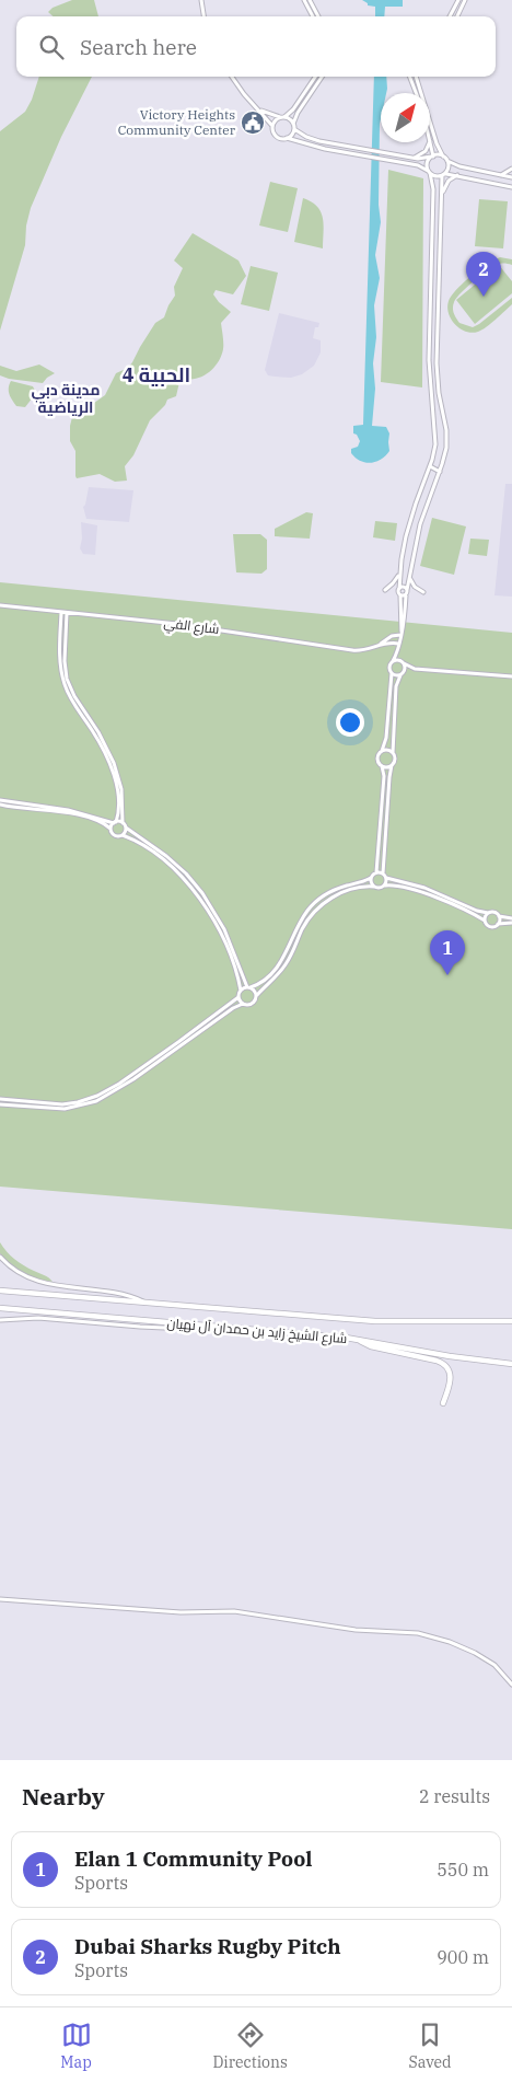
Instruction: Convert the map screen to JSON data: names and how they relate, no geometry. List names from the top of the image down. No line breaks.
{"streets":{"highway":["شارع الشيخ زايد بن حمدان آل نهيان"],"street":["شارع الفي"]},"districts":["الحبية 4","مدينة دبي الرياضية"],"places":{"public building":["Victory Heights Community Center"]},"north":"top right","page":{"search":"Search here","pins":["2","1"],"heading":["Nearby","2 results"],"list":[{"mark":"1","name":"Elan 1 Community Pool","note":"Sports","value":"550 m"},{"mark":"2","name":"Dubai Sharks Rugby Pitch","note":"Sports","value":"900 m"}],"nav":["Map","Directions","Saved"]}}
